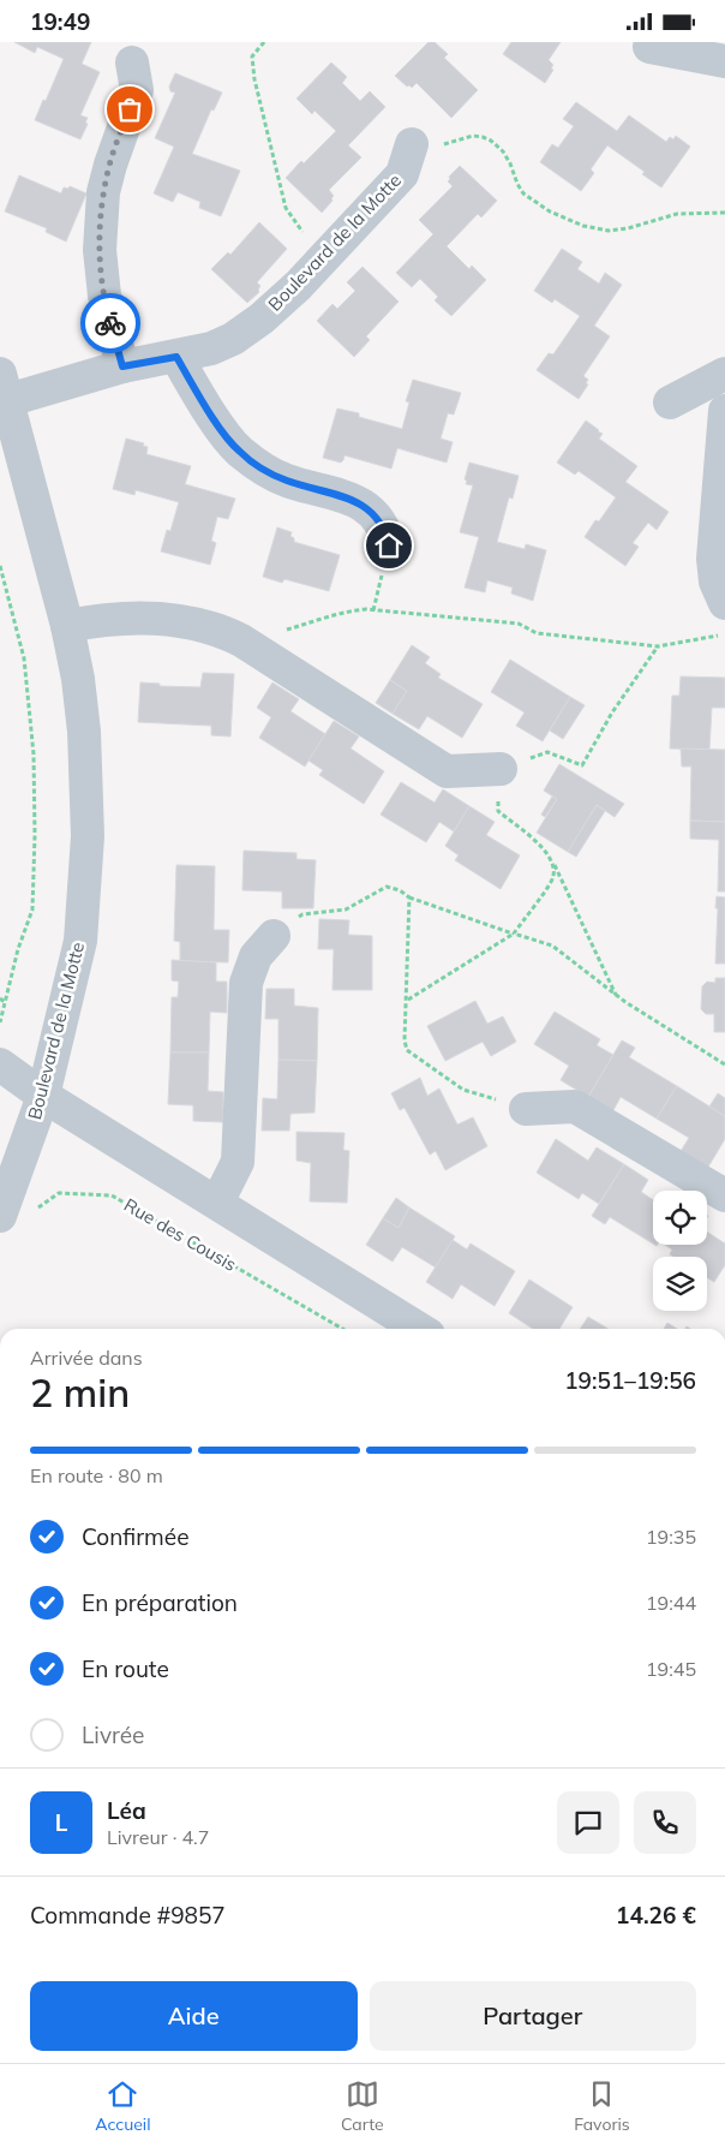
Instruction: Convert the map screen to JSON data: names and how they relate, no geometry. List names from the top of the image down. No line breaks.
{"streets":{"street":["Boulevard de la Motte"],"path":["Rue des Cousis"]},"crossings":[["Boulevard de la Motte","Rue des Cousis"]],"page":{"status":"19:49","heading":["2 min","Arrivée dans","19:51–19:56"],"panel":["Léa","Livreur · 4.7","Commande #9857","14.26 €"],"bar":"En route · 80 m","list":[["Confirmée","19:35"],["En préparation","19:44"],["En route","19:45"],"Livrée"],"round":"L","buttons":["Aide","Partager"],"tabs":["Accueil","Carte","Favoris"]}}
